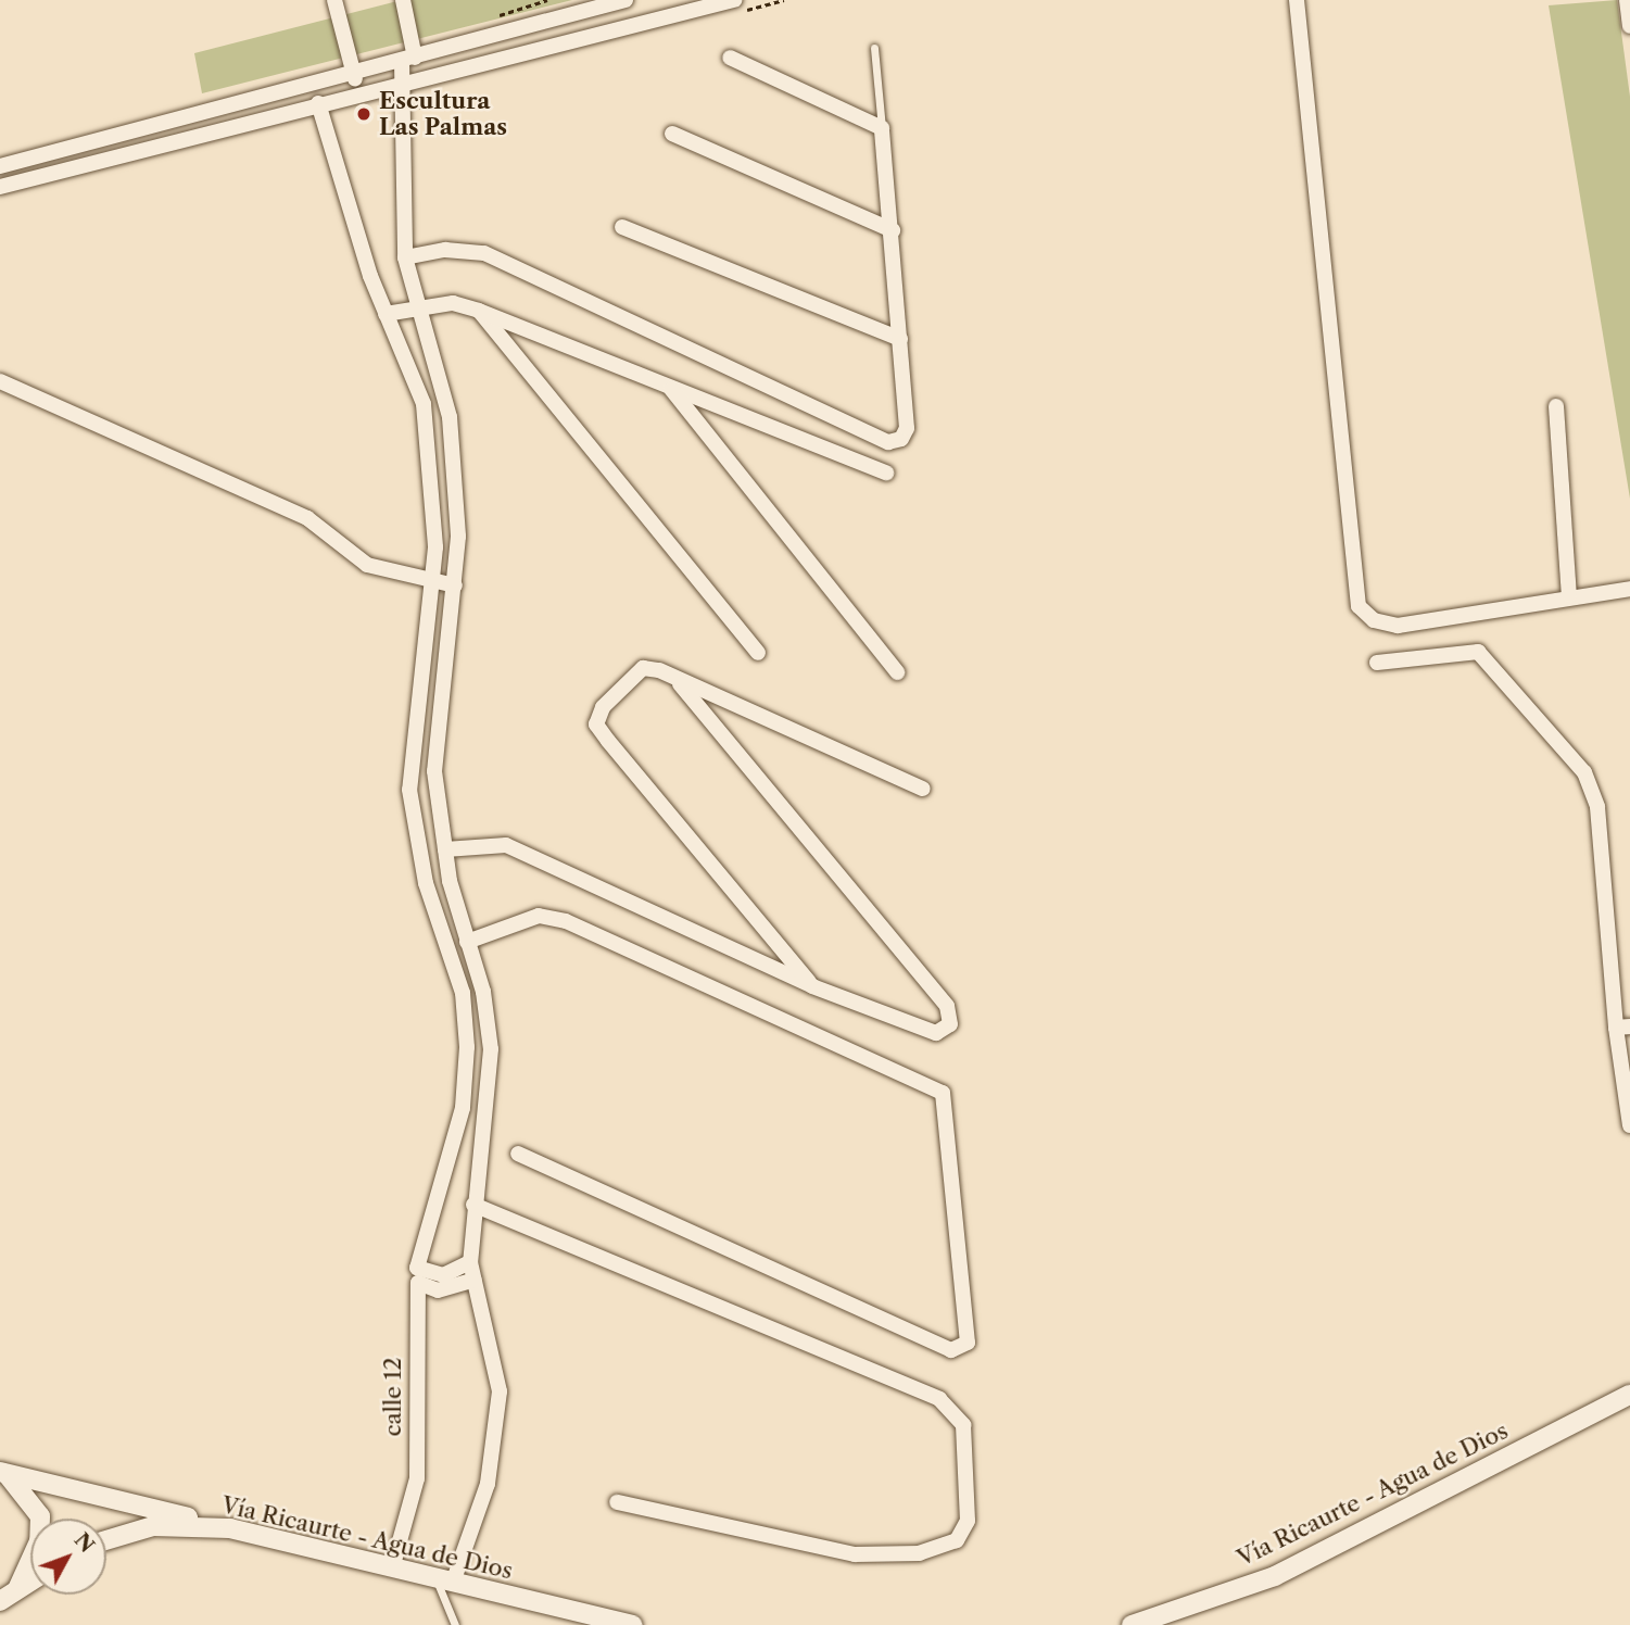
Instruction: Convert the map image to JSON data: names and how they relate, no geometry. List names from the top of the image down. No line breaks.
{"streets":{"street":["calle 12","Vía Ricaurte - Agua de Dios"]},"crossings":[["calle 12","Vía Ricaurte - Agua de Dios"]],"places":["Escultura Las Palmas"],"north":"top right"}
